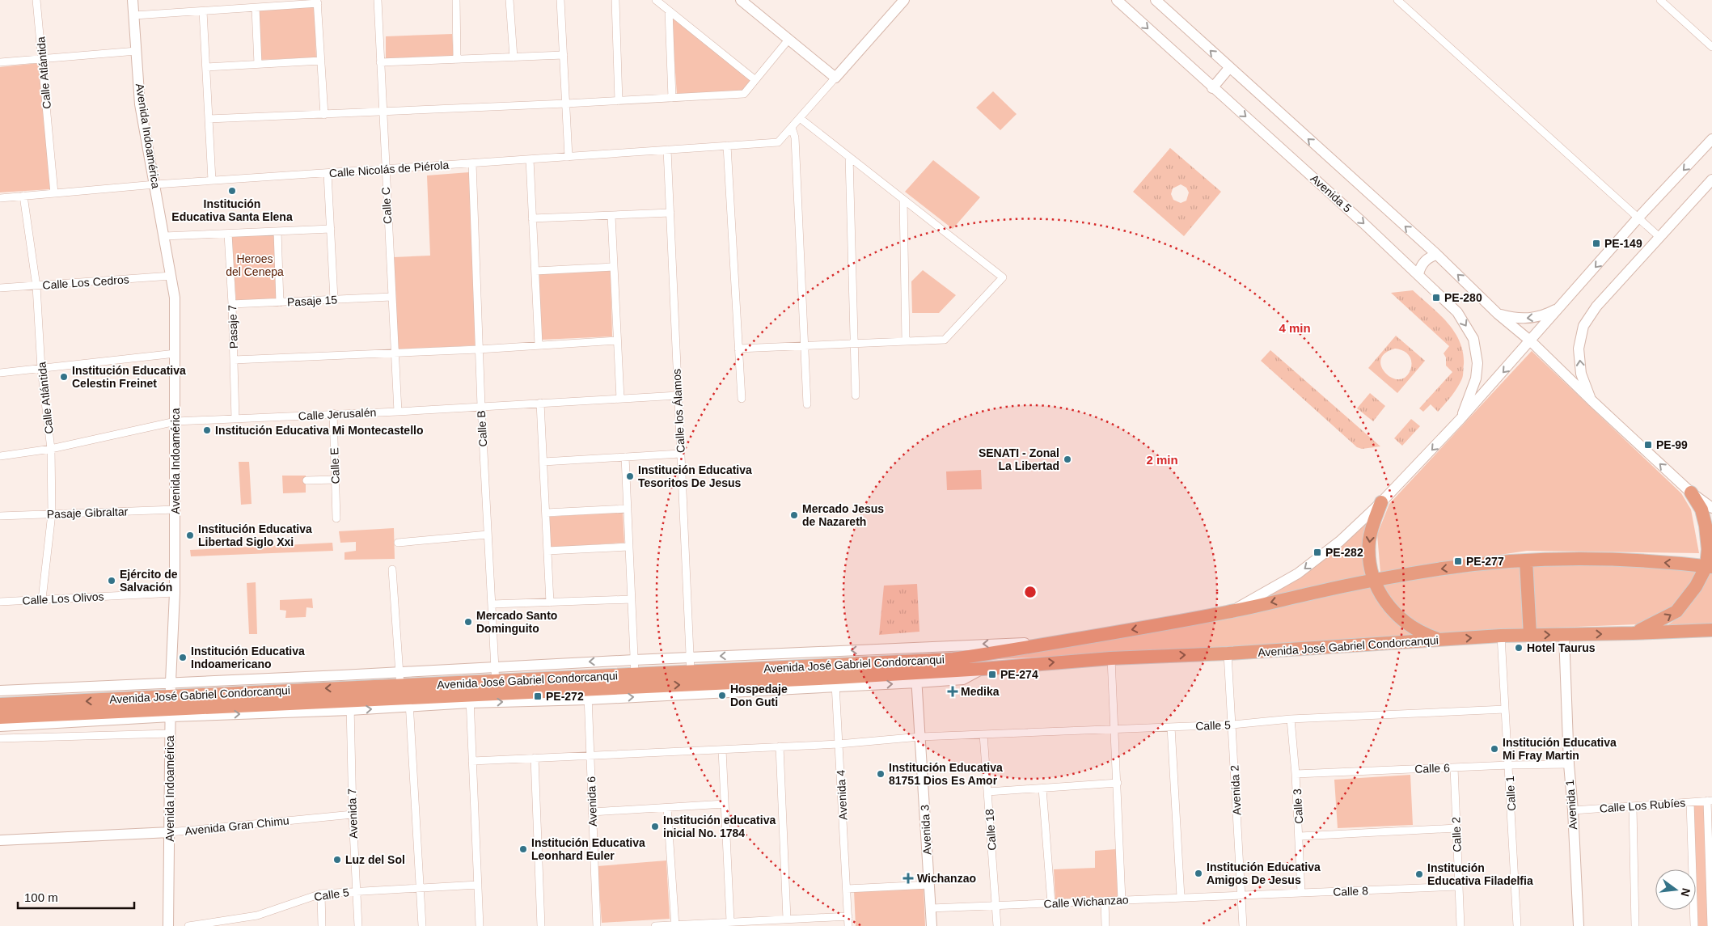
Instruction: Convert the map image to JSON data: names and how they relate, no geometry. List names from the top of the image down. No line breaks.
{"streets":{"highway":["Avenida José Gabriel Condorcanqui"],"street":["Calle Atlántida","Avenida Indoamérica","Calle Nicolás de Piérola","Avenida 5","Calle C","Calle Los Cedros","Pasaje 15","Pasaje 7","Calle los Álamos","Calle Jerusalén","Calle B","Calle E","Pasaje Gibraltar","Calle Los Olivos","Calle 5","Calle 6","Avenida 2","Calle 1","Avenida 4","Avenida 6","Avenida 1","Calle Los Rubíes","Calle 3","Avenida 7","Avenida Gran Chimu","Avenida 3","Calle 18","Calle 2","Calle 8","Calle Wichanzao"]},"crossings":[["Calle Atlántida","Calle Nicolás de Piérola"],["Calle Atlántida","Calle Los Cedros"],["Calle Atlántida","Calle Jerusalén"],["Calle Atlántida","Pasaje Gibraltar"],["Calle Atlántida","Calle Los Olivos"],["Avenida Indoamérica","Calle Nicolás de Piérola"],["Avenida Indoamérica","Calle Los Cedros"],["Avenida Indoamérica","Calle Jerusalén"],["Avenida Indoamérica","Pasaje Gibraltar"],["Avenida Indoamérica","Calle Los Olivos"],["Avenida Indoamérica","Avenida José Gabriel Condorcanqui"],["Avenida Indoamérica","Avenida Gran Chimu"],["Calle Nicolás de Piérola","Calle C"],["Calle Nicolás de Piérola","Calle los Álamos"],["Calle Nicolás de Piérola","Calle B"],["Calle C","Pasaje 15"],["Calle C","Calle Jerusalén"],["Pasaje 15","Pasaje 7"],["Pasaje 7","Calle Jerusalén"],["Calle los Álamos","Calle Jerusalén"],["Calle los Álamos","Avenida José Gabriel Condorcanqui"],["Calle Jerusalén","Calle B"],["Calle Jerusalén","Calle E"],["Calle B","Avenida José Gabriel Condorcanqui"],["Avenida José Gabriel Condorcanqui","Avenida 2"],["Avenida José Gabriel Condorcanqui","Calle 1"],["Avenida José Gabriel Condorcanqui","Avenida 4"],["Avenida José Gabriel Condorcanqui","Avenida 6"],["Avenida José Gabriel Condorcanqui","Avenida 1"],["Avenida José Gabriel Condorcanqui","Avenida 7"],["Avenida José Gabriel Condorcanqui","Avenida 3"],["Calle 5","Avenida 2"],["Calle 5","Calle 1"],["Calle 5","Avenida 4"],["Calle 5","Avenida 6"],["Calle 5","Calle 3"],["Calle 5","Avenida 7"],["Calle 5","Avenida 3"],["Calle 5","Calle 18"],["Calle 6","Calle 1"],["Calle 6","Avenida 1"],["Calle 6","Calle 3"],["Calle 6","Calle 2"],["Avenida 2","Calle 8"],["Avenida 2","Calle Wichanzao"],["Avenida 1","Calle Los Rubíes"],["Calle 3","Calle 8"],["Avenida 7","Avenida Gran Chimu"],["Avenida 3","Calle Wichanzao"],["Calle 18","Calle Wichanzao"],["Calle 2","Calle 8"],["Calle 8","Calle Wichanzao"]],"parks":["Heroes del Cenepa"],"places":{"other":["Institución Educativa Santa Elena","Institución Educativa Celestin Freinet","Institución Educativa Mi Montecastello","SENATI - Zonal La Libertad","Institución Educativa Tesoritos De Jesus","Mercado Jesus de Nazareth","Institución Educativa Libertad Siglo Xxi","Ejército de Salvación","Mercado Santo Dominguito","Hotel Taurus","Institución Educativa Indoamericano","Hospedaje Don Guti","Institución Educativa Mi Fray Martin","Institución Educativa 81751 Dios Es Amor","Institución educativa inicial No. 1784","Institución Educativa Leonhard Euler","Luz del Sol","Institución Educativa Amigos De Jesus","Institución Educativa Filadelfia"],"transit":["PE-149","PE-280","PE-99","PE-282","PE-277","PE-274","PE-272"],"health":["Medika","Wichanzao"]},"scale_bar":"100 m","north":"right","rings":["4 min","2 min"]}
